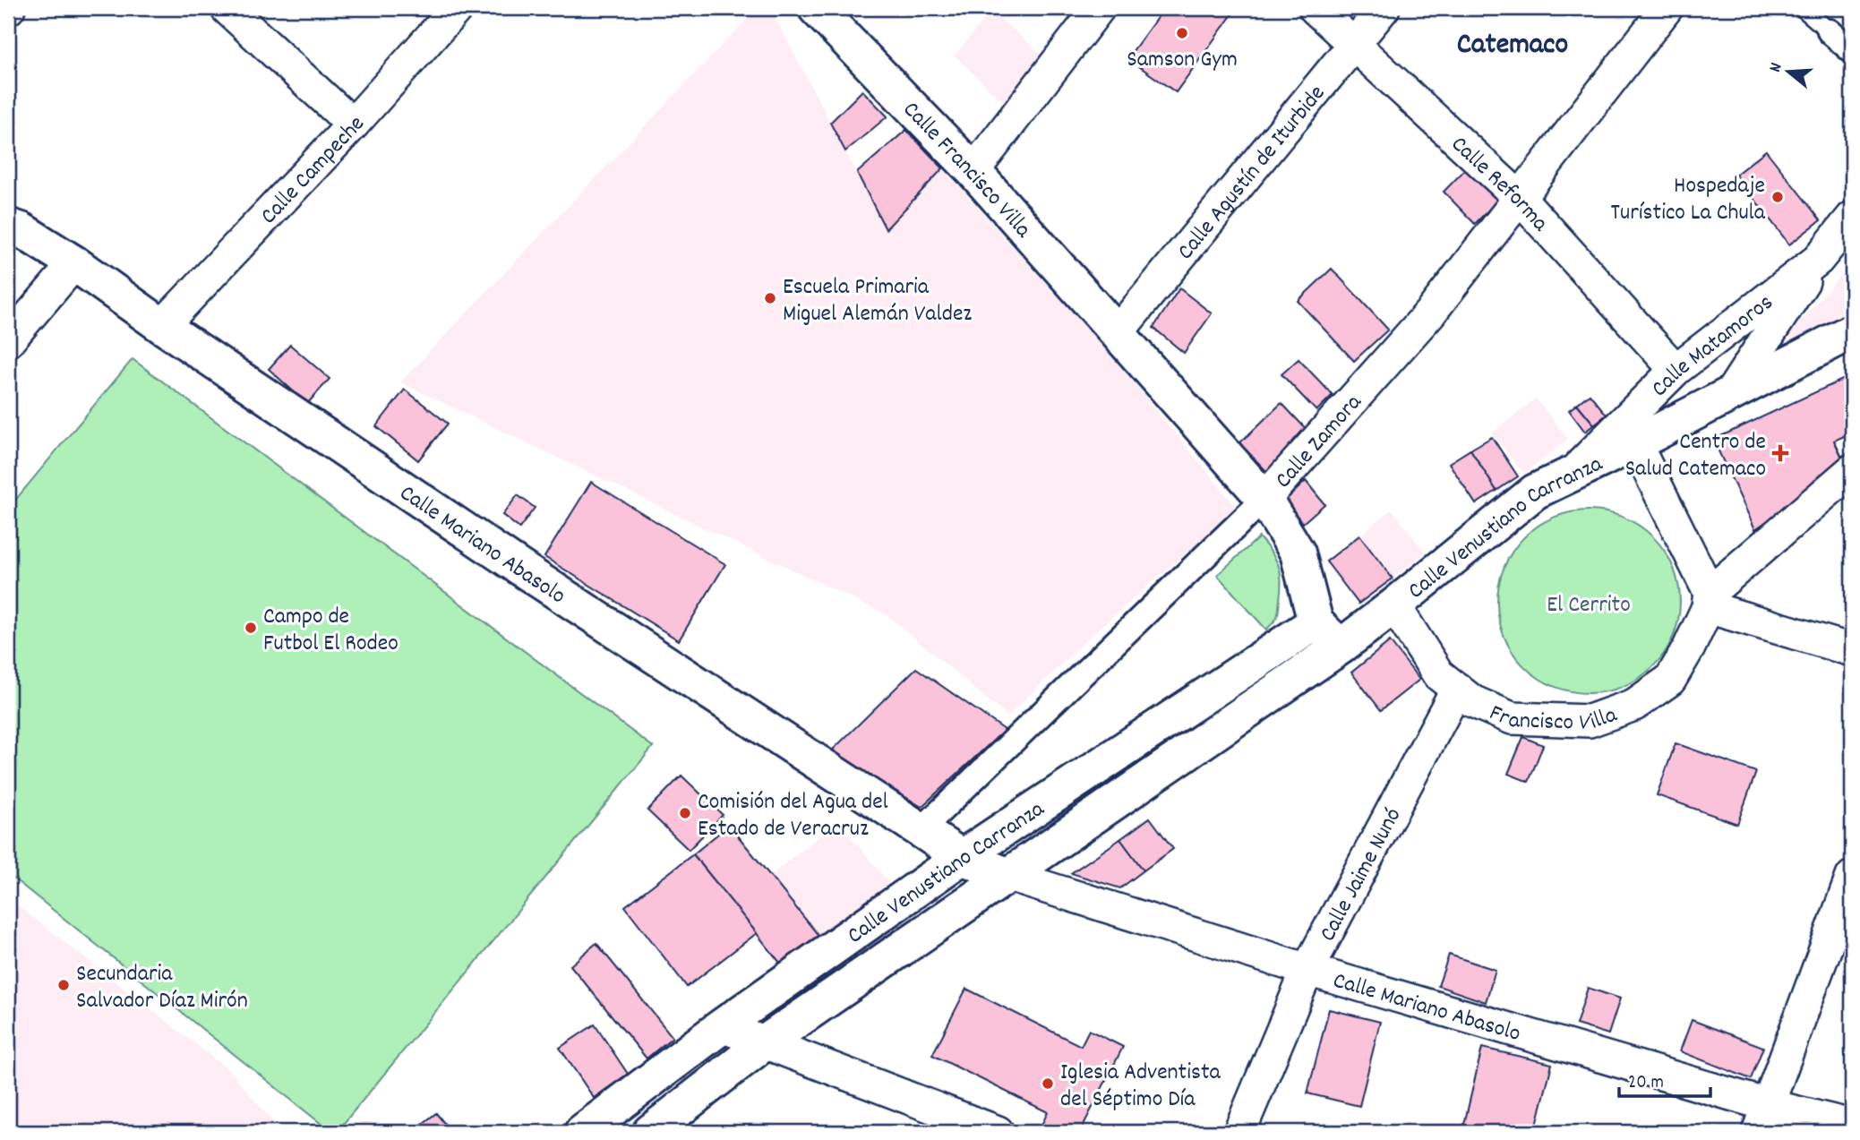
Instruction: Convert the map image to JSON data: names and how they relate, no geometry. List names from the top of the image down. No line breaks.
{"streets":{"main road":["Calle Francisco Villa","Calle Venustiano Carranza","Calle Mariano Abasolo"],"street":["Calle Campeche","Calle Agustín de Iturbide","Calle Reforma","Calle Matamoros","Calle Zamora","Francisco Villa","Calle Jaime Nunó"]},"crossings":[["Calle Campeche","Calle Mariano Abasolo"],["Calle Francisco Villa","Calle Agustín de Iturbide"],["Calle Francisco Villa","Calle Zamora"],["Calle Francisco Villa","Calle Venustiano Carranza"],["Calle Agustín de Iturbide","Calle Reforma"],["Calle Reforma","Calle Matamoros"],["Calle Reforma","Calle Zamora"],["Calle Matamoros","Calle Venustiano Carranza"],["Calle Zamora","Calle Mariano Abasolo"],["Calle Venustiano Carranza","Calle Mariano Abasolo"],["Calle Venustiano Carranza","Francisco Villa"],["Calle Mariano Abasolo","Calle Jaime Nunó"],["Francisco Villa","Calle Jaime Nunó"]],"districts":["Catemaco"],"parks":["El Cerrito"],"places":{"other":["Samson Gym","Hospedaje Turístico La Chula","Escuela Primaria Miguel Alemán Valdez","Campo de Futbol El Rodeo","Comisión del Agua del Estado de Veracruz","Secundaria Salvador Díaz Mirón","Iglesia Adventista del Séptimo Día"],"health":["Centro de Salud Catemaco"]},"scale_bar":"20 m","north":"left"}
